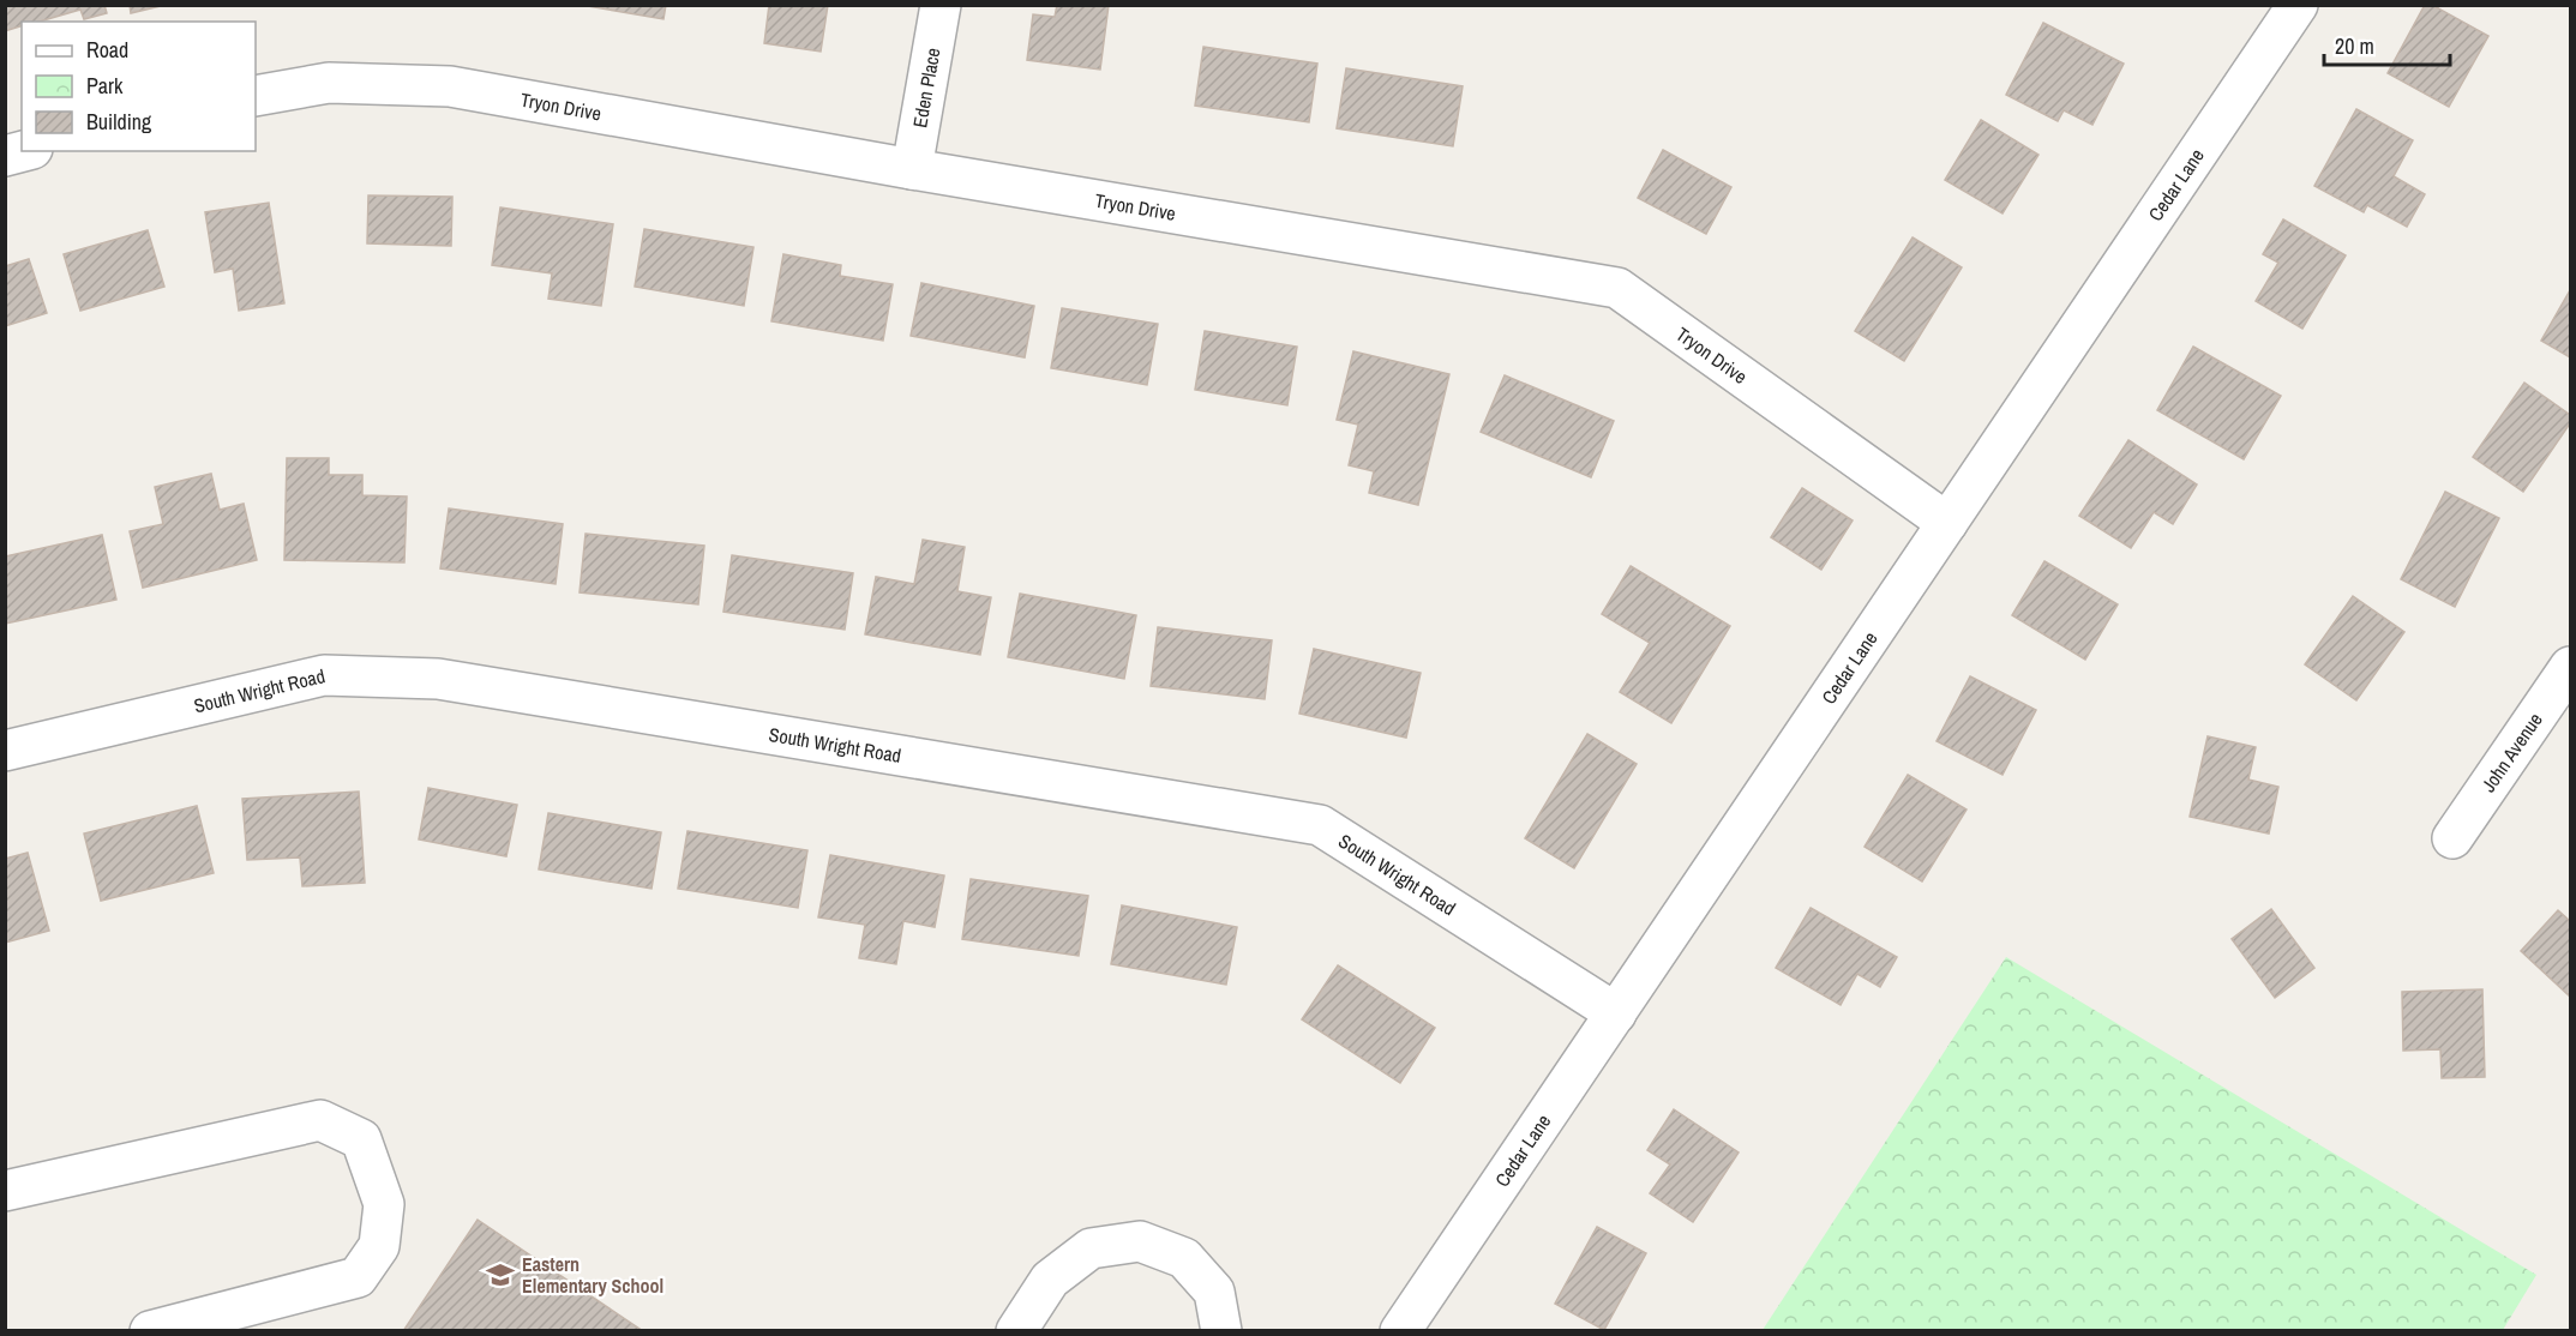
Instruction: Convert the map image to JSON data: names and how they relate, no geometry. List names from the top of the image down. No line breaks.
{"streets":{"street":["Eden Place","Tryon Drive","Cedar Lane","South Wright Road","John Avenue"]},"crossings":[["Eden Place","Tryon Drive"],["Tryon Drive","Cedar Lane"],["Cedar Lane","South Wright Road"]],"places":{"school or university":["Eastern Elementary School"]},"legend":["Road","Park","Building"],"scale_bar":"20 m"}
